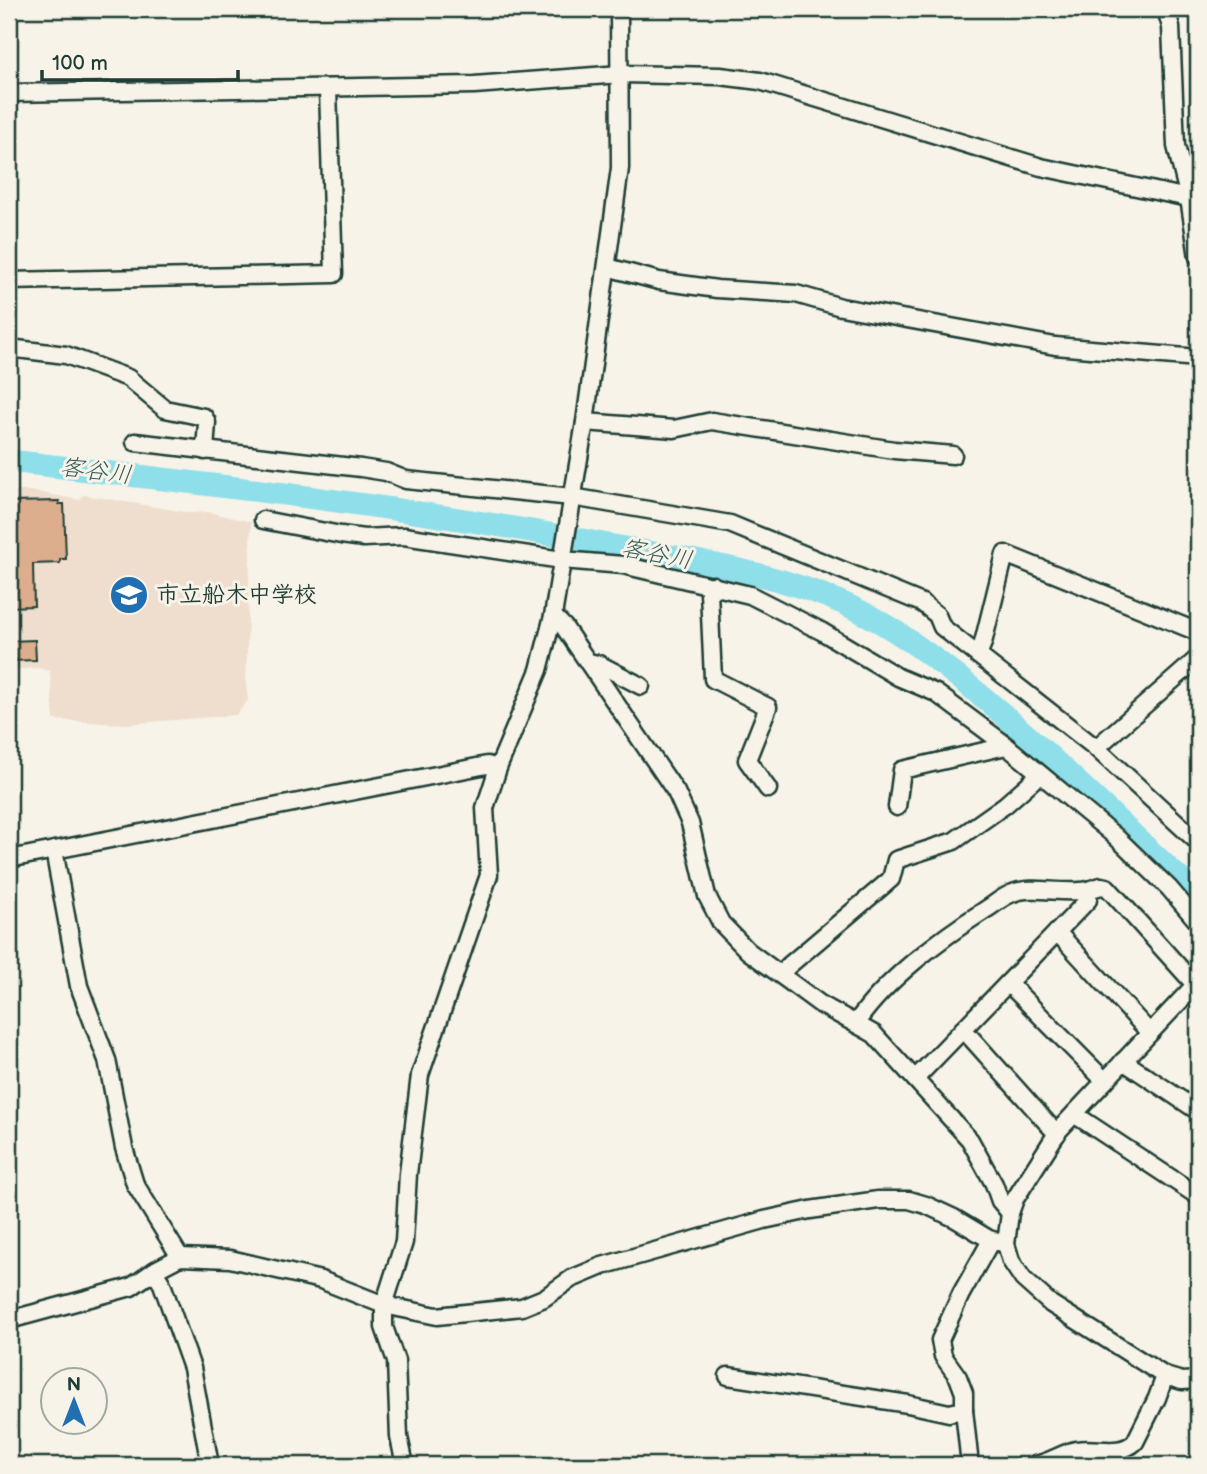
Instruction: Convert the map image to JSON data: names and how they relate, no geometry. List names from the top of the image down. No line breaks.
{"water":["客谷川"],"places":{"school or university":["市立船木中学校"]},"scale_bar":"100 m","north":"top"}
